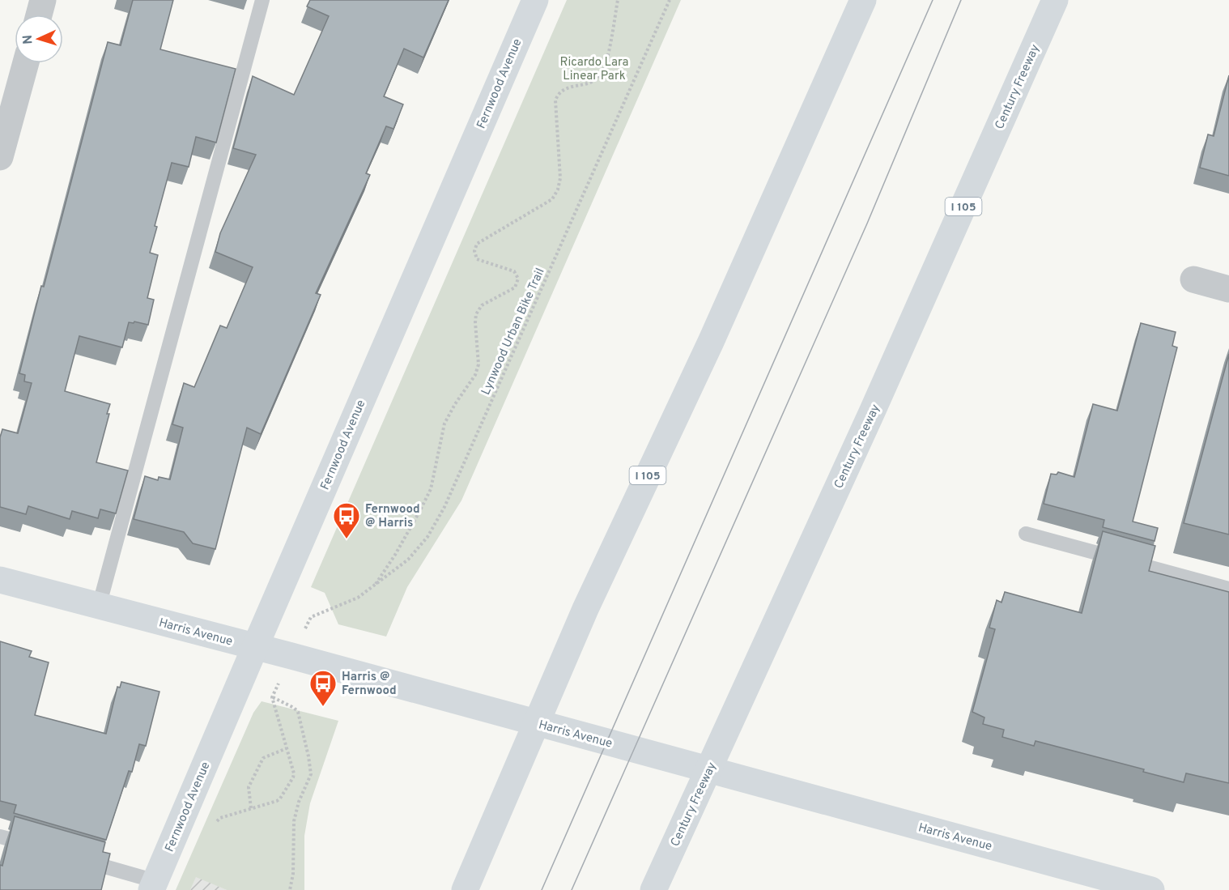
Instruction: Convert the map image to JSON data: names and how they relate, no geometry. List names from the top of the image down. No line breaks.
{"streets":{"main road":["Fernwood Avenue","Century Freeway","I 105","Harris Avenue"],"path":["Lynwood Urban Bike Trail"]},"crossings":[["Fernwood Avenue","Harris Avenue"]],"parks":["Ricardo Lara Linear Park"],"places":{"bus stop":["Fernwood @ Harris","Harris @ Fernwood"]},"north":"left"}
